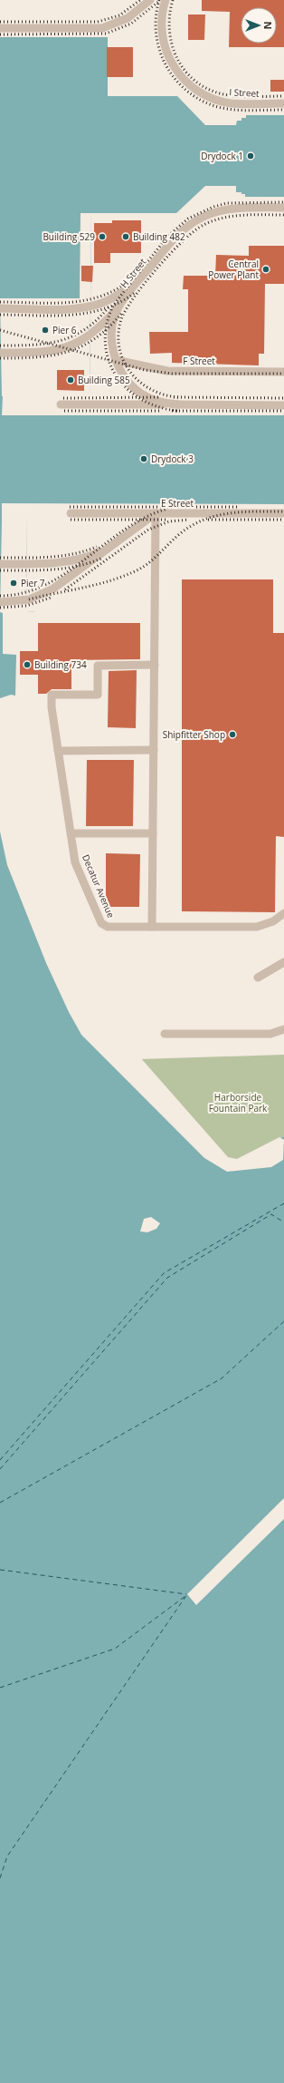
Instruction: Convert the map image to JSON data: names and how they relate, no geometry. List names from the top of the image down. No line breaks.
{"streets":{"lane":["I Street","H Street","F Street","E Street","Decatur Avenue"]},"crossings":[["H Street","F Street"]],"parks":["Harborside Fountain Park"],"places":["Drydock 1","Building 529","Building 482","Central Power Plant","Pier 6","Building 585","Drydock 3","Pier 7","Building 734","Shipfitter Shop"],"north":"right"}
